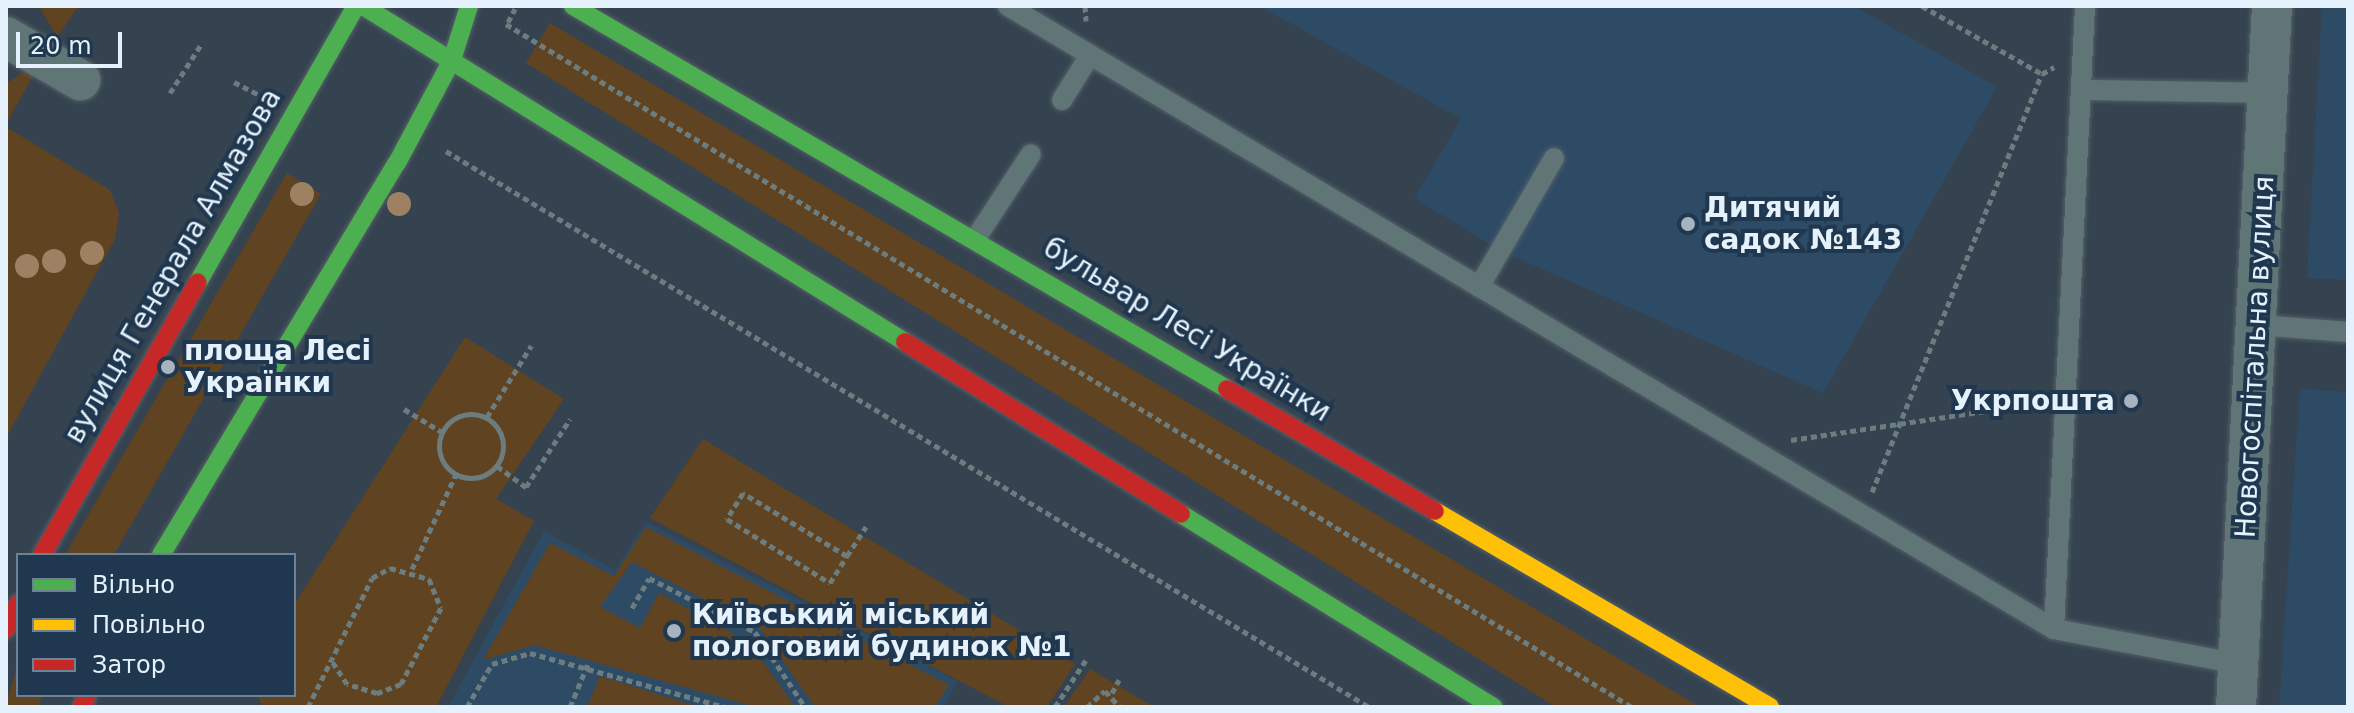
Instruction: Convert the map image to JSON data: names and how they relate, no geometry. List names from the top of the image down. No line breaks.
{"streets":{"main road":["вулиця Генерала Алмазова","бульвар Лесі Українки"],"street":["Новогоспітальна вулиця"]},"places":["Дитячий садок №143","площа Лесі Українки","Укрпошта","Київський міський пологовий будинок №1"],"legend":["Вільно","Повільно","Затор"],"scale_bar":"20 m"}
